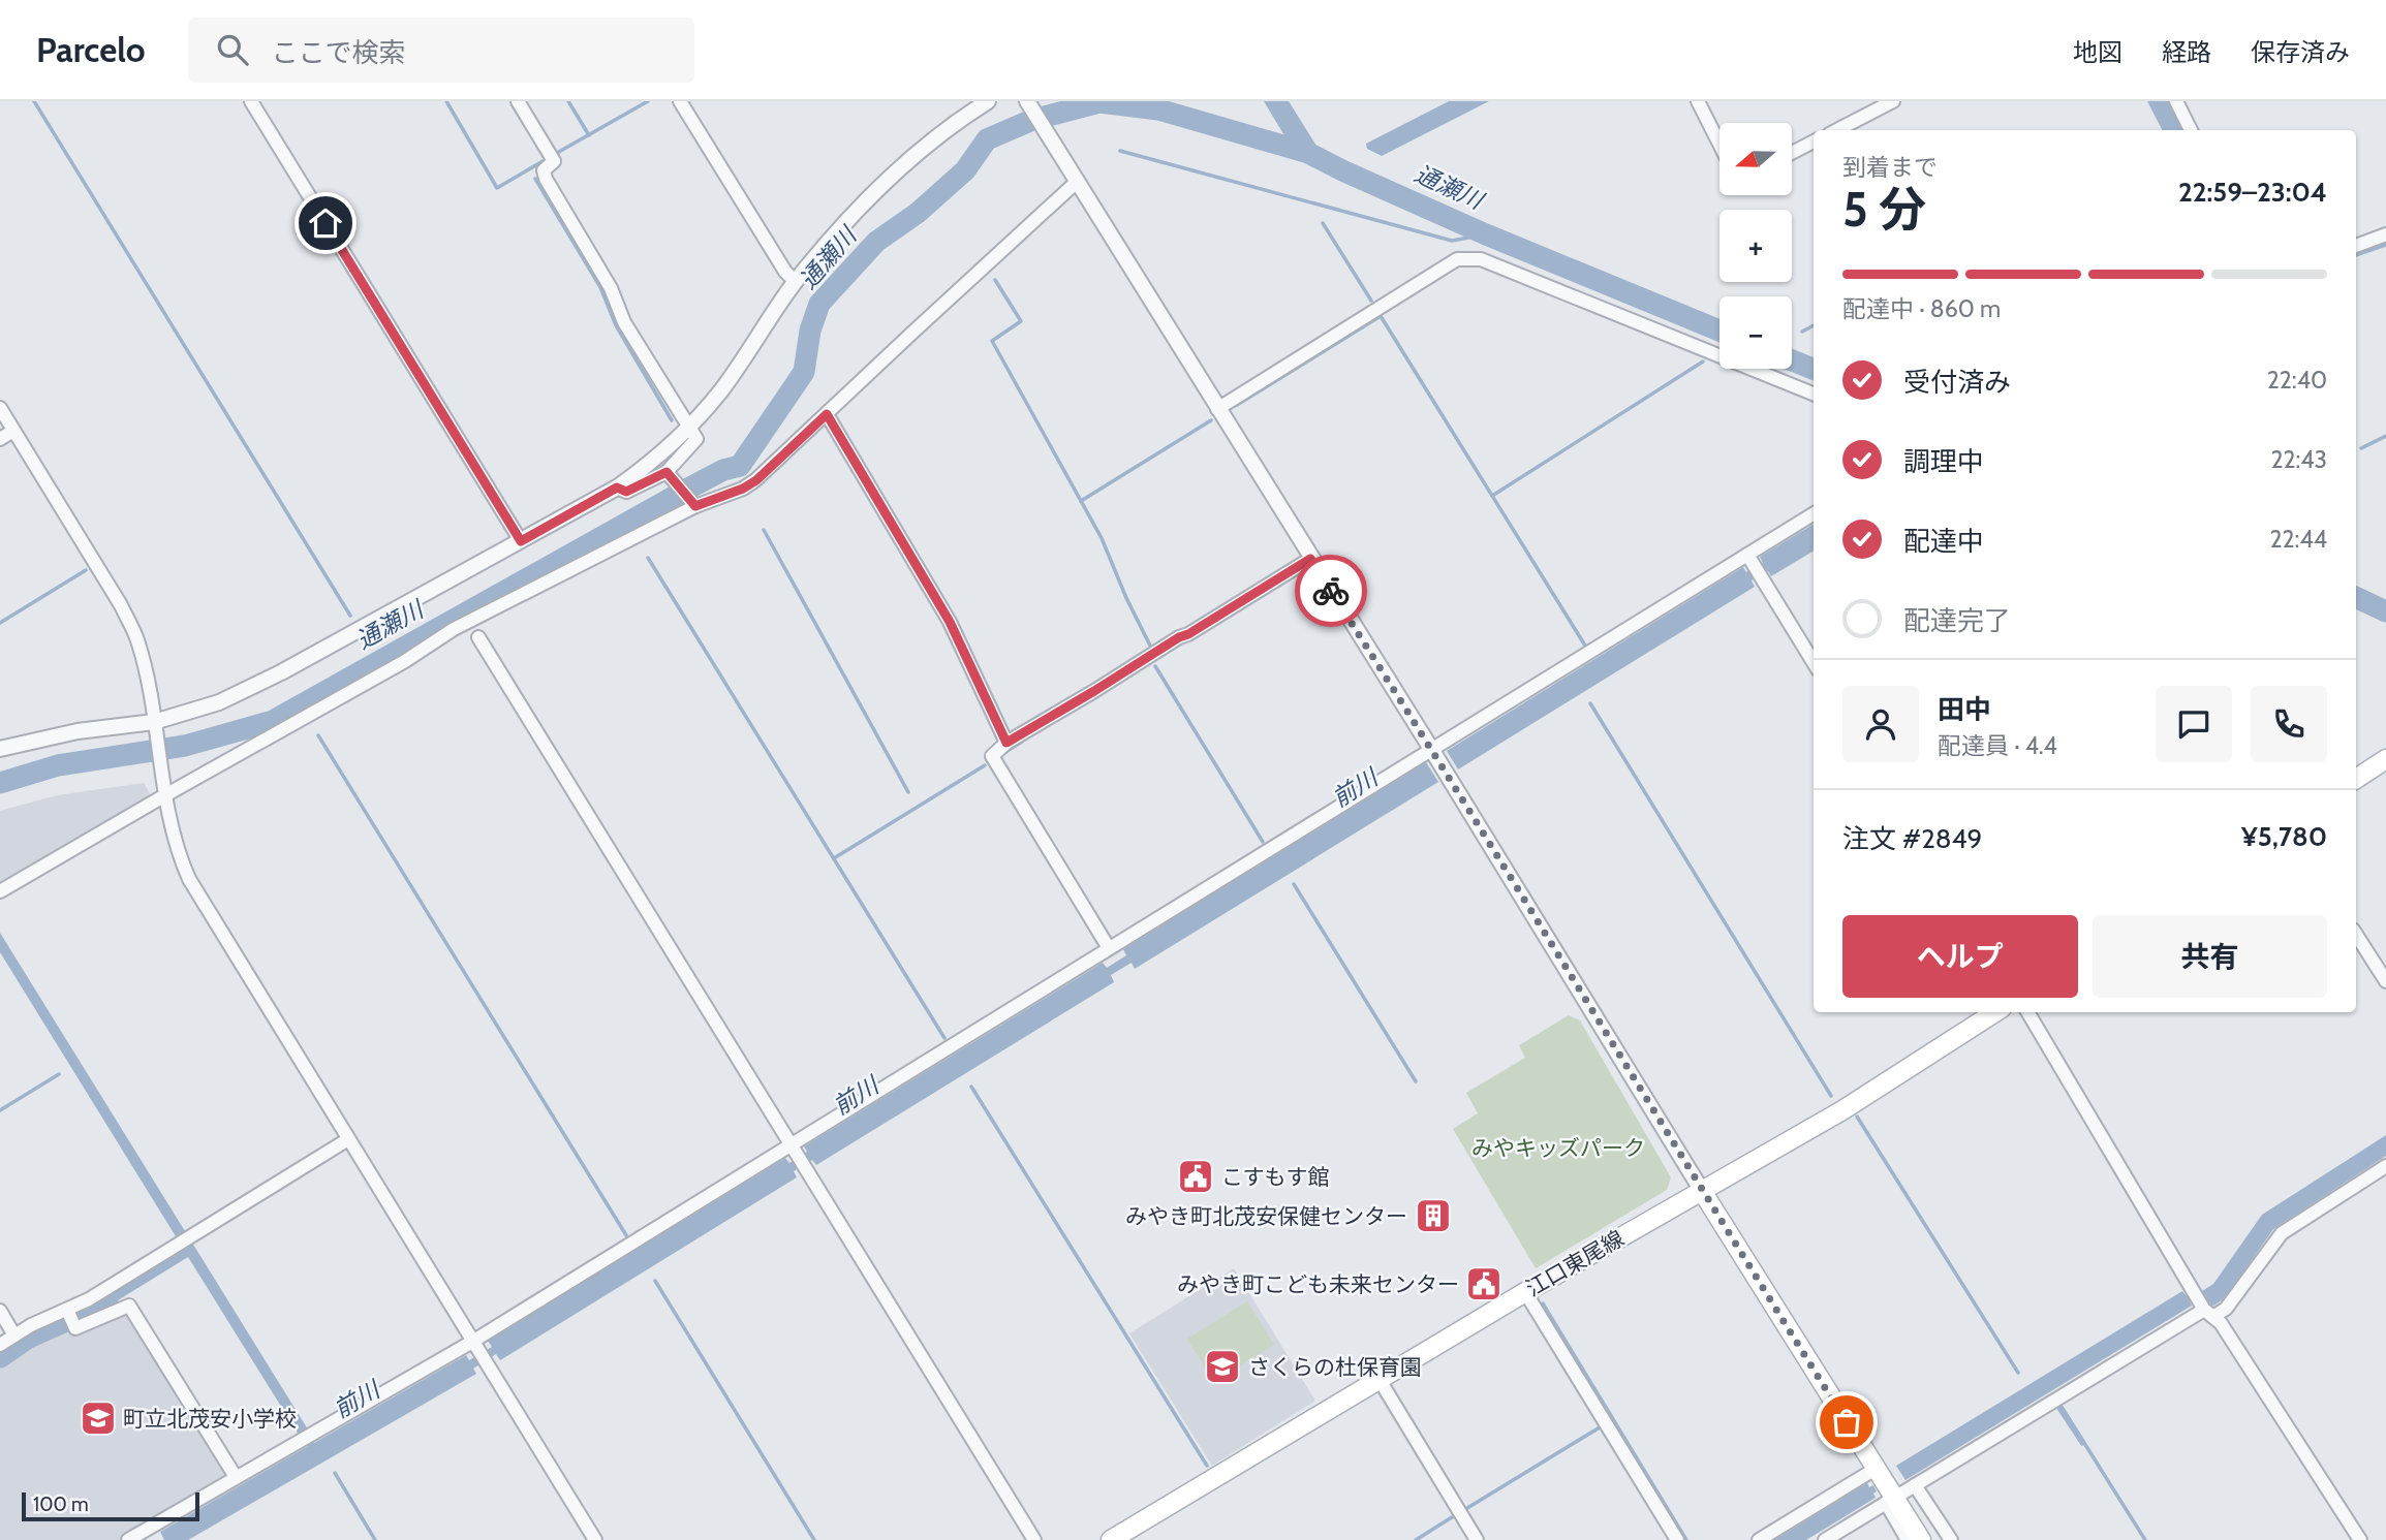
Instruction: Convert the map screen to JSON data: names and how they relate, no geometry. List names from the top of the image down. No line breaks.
{"streets":{"main road":["江口東尾線"]},"water":["通瀬川","前川"],"parks":["みやキッズパーク"],"places":{"public building":["こすもす館","みやき町こども未来センター"],"building":["みやき町北茂安保健センター"],"school or university":["さくらの杜保育園","町立北茂安小学校"]},"scale_bar":"100 m","north":"left","page":{"header":"Parcelo","search":"ここで検索","nav":["地図","経路","保存済み"],"map_buttons":["+","−"],"heading":["5 分","到着まで","22:59–23:04"],"panel":["田中","配達員 · 4.4","注文 #2849","¥5,780"],"bar":"配達中 · 860 m","list":[["受付済み","22:40"],["調理中","22:43"],["配達中","22:44"],"配達完了"],"buttons":["ヘルプ","共有"],"scale":"100 m"}}
